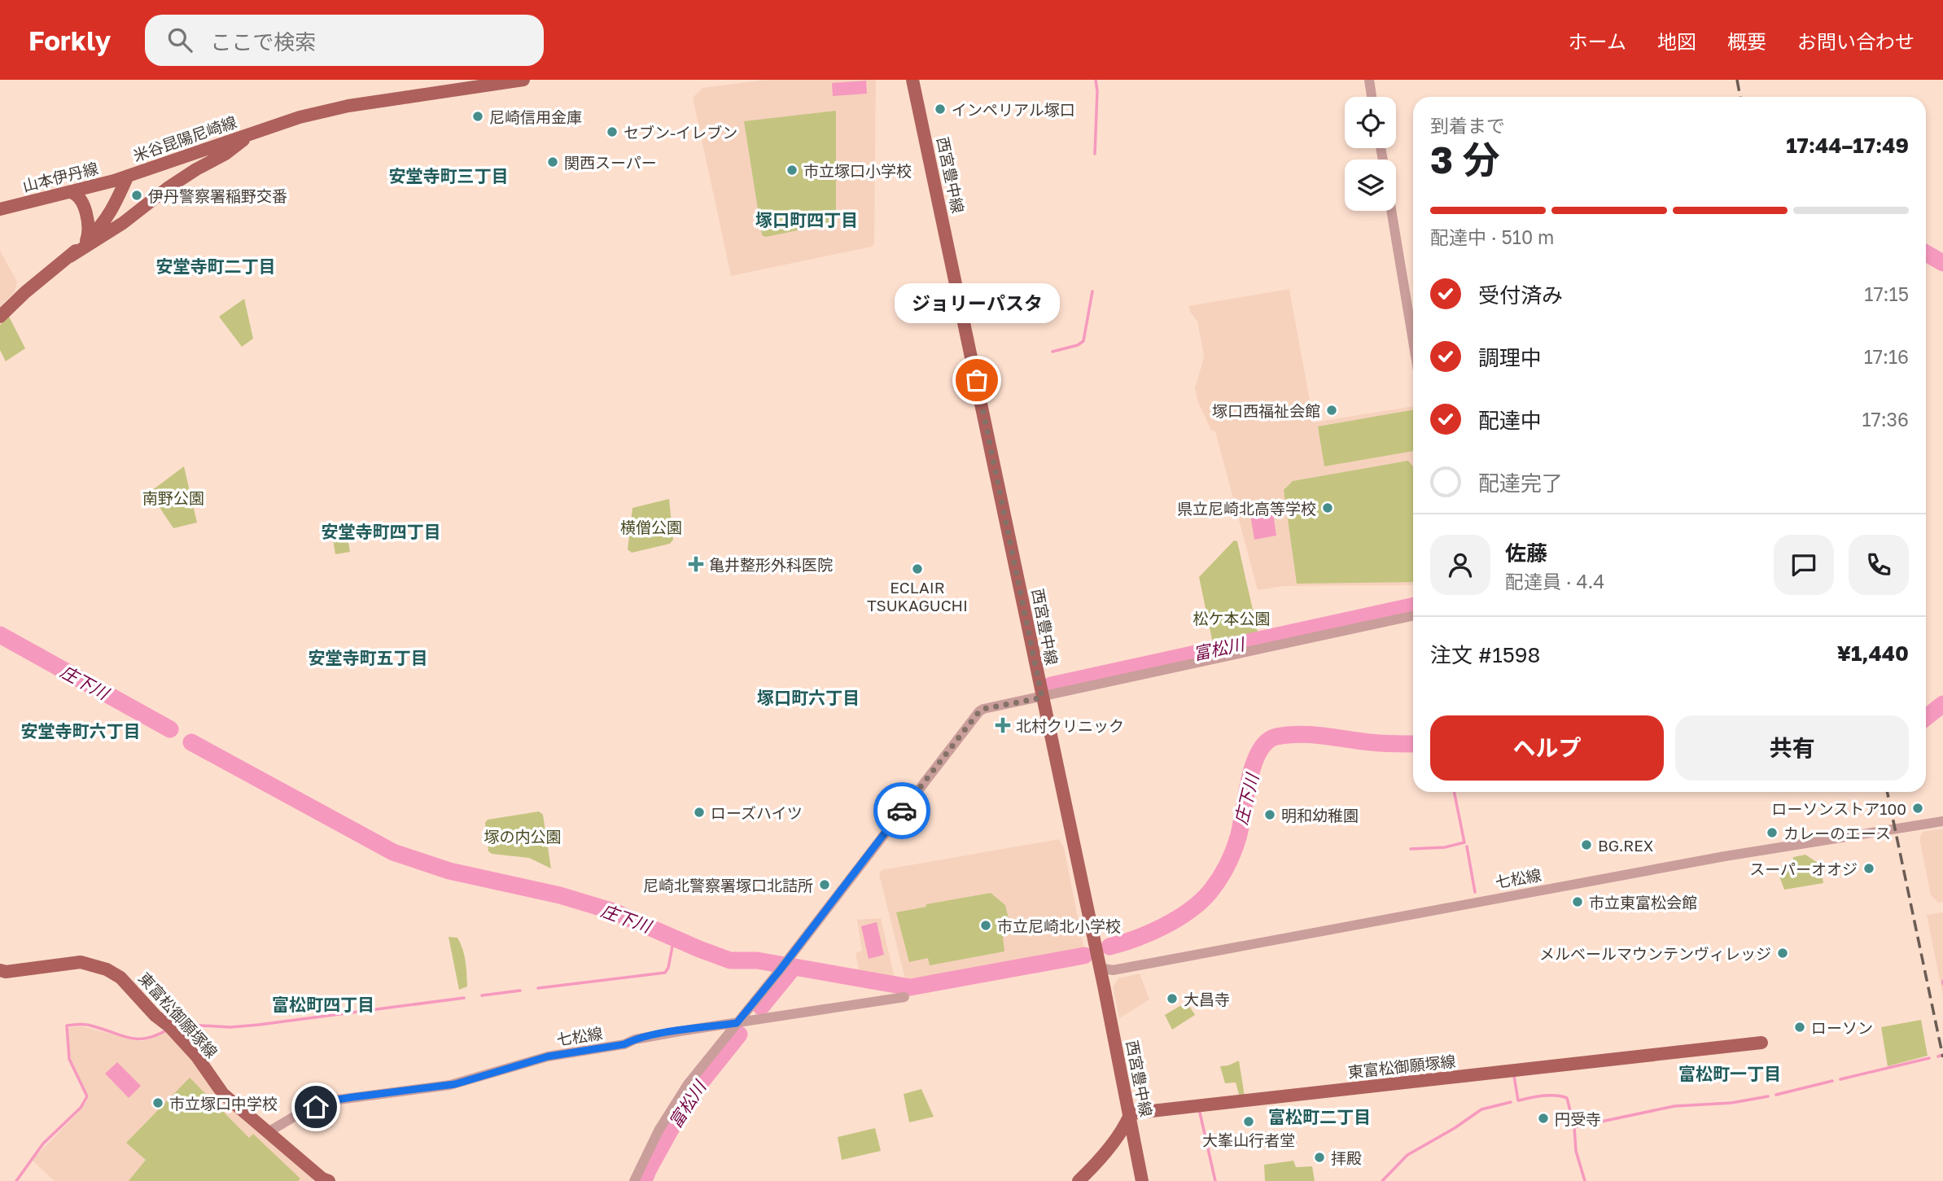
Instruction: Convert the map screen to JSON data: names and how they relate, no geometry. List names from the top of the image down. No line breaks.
{"streets":{"main road":["米谷昆陽尼崎線","西宮豊中線","山本伊丹線","東富松御願塚線"],"street":["七松線"]},"crossings":[["米谷昆陽尼崎線","山本伊丹線"],["西宮豊中線","七松線"],["西宮豊中線","東富松御願塚線"],["七松線","東富松御願塚線"]],"districts":["安堂寺町三丁目","塚口町四丁目","安堂寺町二丁目","安堂寺町四丁目","安堂寺町五丁目","塚口町六丁目","安堂寺町六丁目","富松町四丁目","富松町一丁目","富松町二丁目"],"water":["富松川","庄下川"],"parks":["南野公園","横僧公園","松ケ本公園","塚の内公園"],"places":{"other":["インペリアル塚口","尼崎信用金庫","セブン-イレブン","関西スーパー","市立塚口小学校","伊丹警察署稲野交番","ジョリーパスタ","塚口西福祉会館","県立尼崎北高等学校","ECLAIR TSUKAGUCHI","ローソンストア100","ローズハイツ","明和幼稚園","カレーのエース","BG.REX","スーパーオオジ","尼崎北警察署塚口北詰所","市立東富松会館","市立尼崎北小学校","メルベールマウンテンヴィレッジ","大昌寺","ローソン","市立塚口中学校","円受寺","大峯山行者堂","拝殿"],"health":["亀井整形外科医院","北村クリニック"]},"page":{"header":"Forkly","search":"ここで検索","nav":["ホーム","地図","概要","お問い合わせ"],"heading":["3 分","到着まで","17:44–17:49"],"panel":["佐藤","配達員 · 4.4","注文 #1598","¥1,440"],"bar":"配達中 · 510 m","list":[["受付済み","17:15"],["調理中","17:16"],["配達中","17:36"],"配達完了"],"bubble":"ジョリーパスタ","buttons":["ヘルプ","共有"]}}
